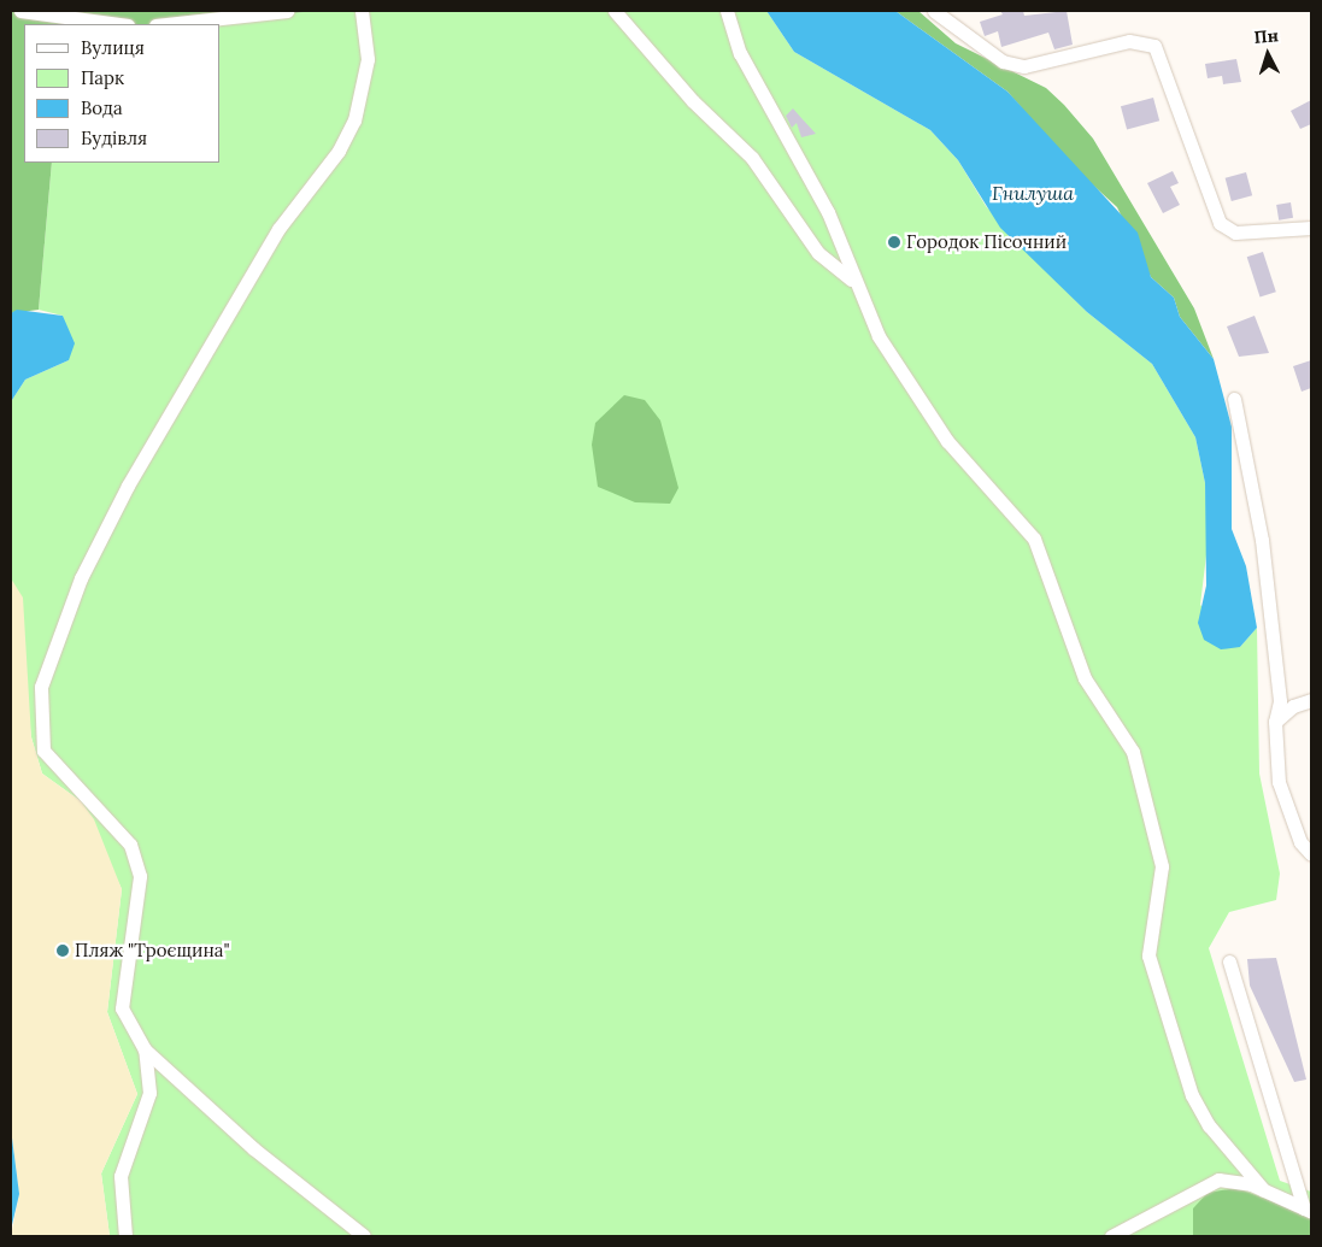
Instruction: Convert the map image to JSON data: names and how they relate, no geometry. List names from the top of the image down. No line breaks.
{"water":["Гнилуша"],"places":["Городок Пісочний","Пляж \"Троєщина\""],"legend":["Вулиця","Парк","Вода","Будівля"],"north":"top"}
